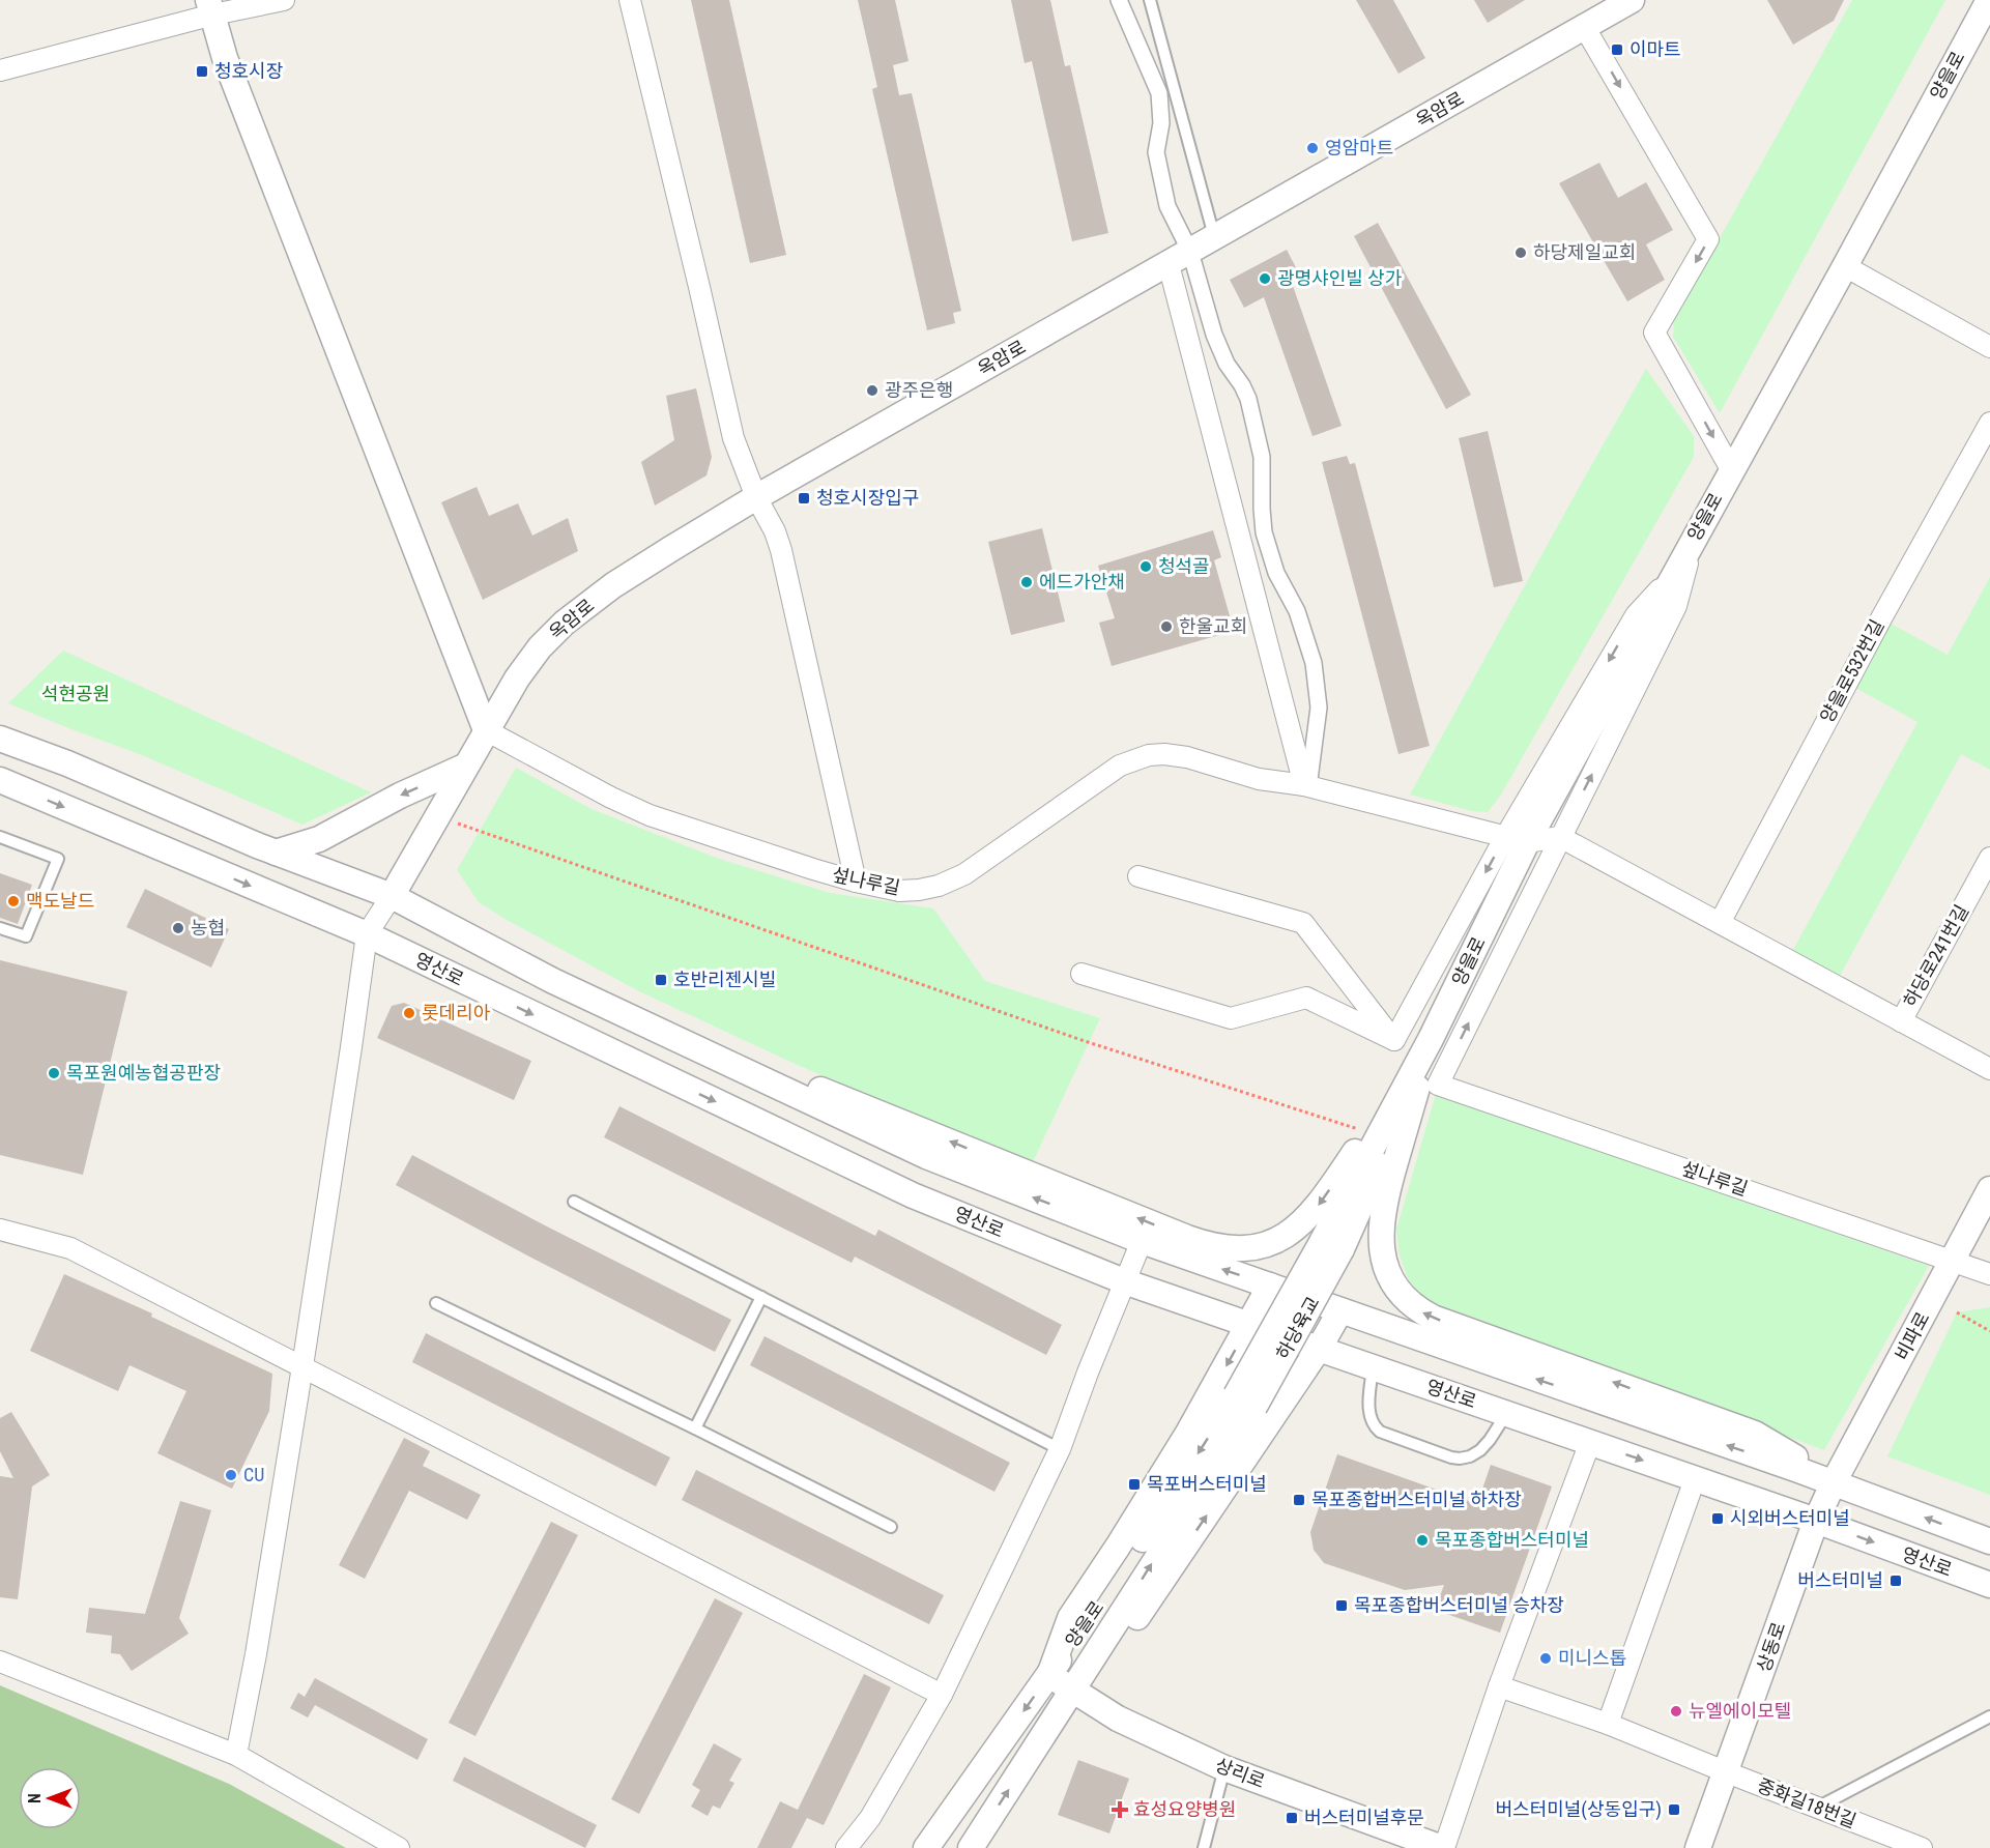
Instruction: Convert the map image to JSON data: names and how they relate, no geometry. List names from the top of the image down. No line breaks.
{"streets":{"street":["양을로","옥암로","양을로532번길","섶나루길","하당로241번길","영산로","하당육교","비파로","상동로","상리로","중화길18번길"]},"crossings":[["양을로","섶나루길"],["양을로","하당육교"],["양을로","상리로"],["옥암로","섶나루길"],["섶나루길","비파로"],["영산로","상동로"],["비파로","상동로"],["상동로","중화길18번길"]],"parks":["석현공원"],"places":{"transit":["이마트","청호시장","청호시장입구","호반리젠시빌","목포버스터미널","목포종합버스터미널 하차장","시외버스터미널","버스터미널","목포종합버스터미널 승차장","버스터미널(상동입구)","버스터미널후문"],"other":["영암마트","하당제일교회","광명샤인빌 상가","광주은행","청석골","에드가안채","한울교회","맥도날드","농협","롯데리아","목포원예농협공판장","CU","목포종합버스터미널","미니스톱","뉴엘에이모텔"],"health":["효성요양병원"]},"north":"left"}
